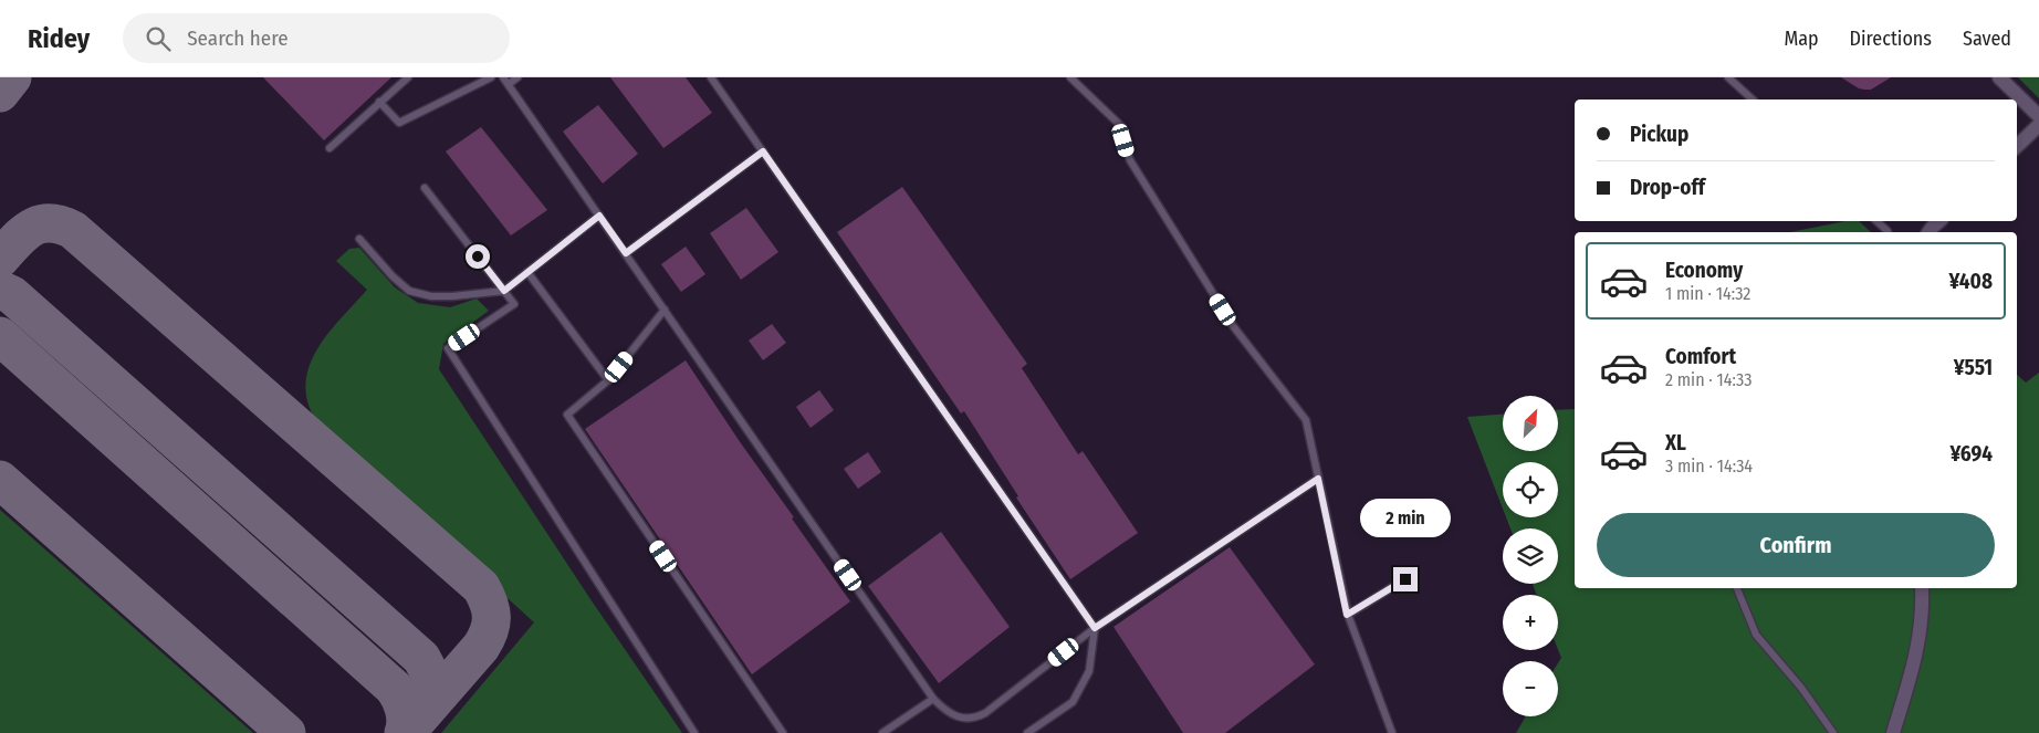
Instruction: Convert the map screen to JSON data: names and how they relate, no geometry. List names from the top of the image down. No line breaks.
{"north":"top right","page":{"header":"Ridey","search":"Search here","nav":["Map","Directions","Saved"],"banner":["Pickup","Drop-off"],"list":[{"name":"Economy","note":"1 min · 14:32","value":"¥408"},{"name":"Comfort","note":"2 min · 14:33","value":"¥551"},{"name":"XL","note":"3 min · 14:34","value":"¥694"}],"map_buttons":["+","−"],"bubble":"2 min","buttons":"Confirm"}}
